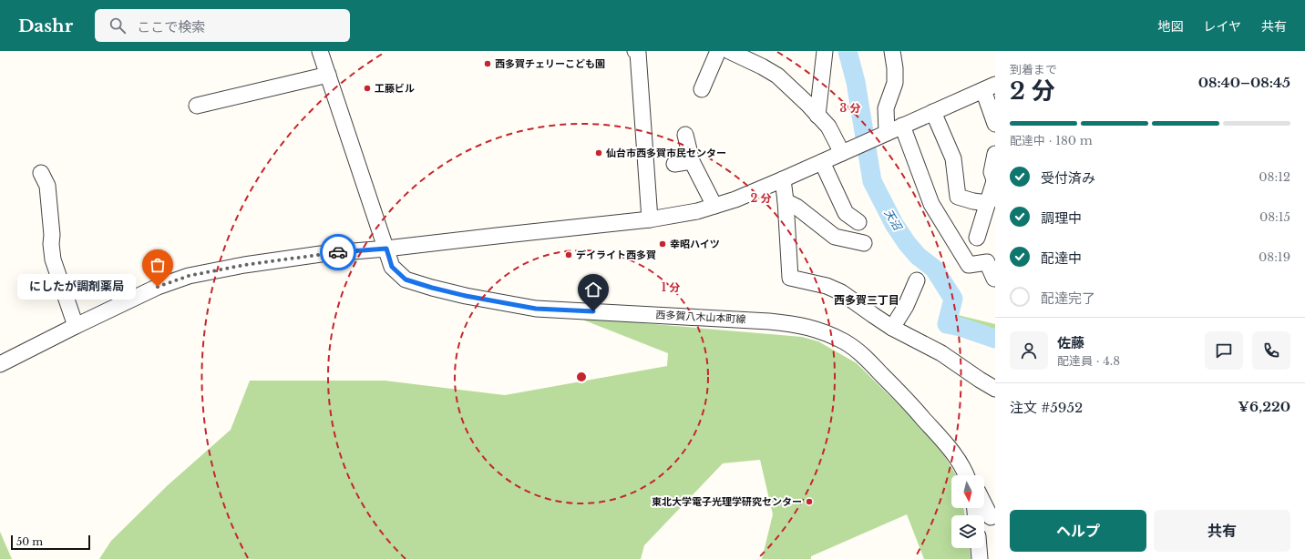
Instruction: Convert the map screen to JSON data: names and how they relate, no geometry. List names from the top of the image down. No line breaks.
{"streets":{"street":["西多賀八木山本町線"]},"districts":["西多賀三丁目"],"water":["天沼"],"places":["西多賀チェリーこども園","工藤ビル","仙台市西多賀市民センター","幸昭ハイツ","デイライト西多賀","にしたが調剤薬局","東北大学電子光理学研究センター"],"scale_bar":"50 m","north":"bottom","page":{"header":"Dashr","search":"ここで検索","nav":["地図","レイヤ","共有"],"heading":["2 分","到着まで","08:40–08:45"],"panel":["佐藤","配達員 · 4.8","注文 #5952","¥6,220"],"bar":"配達中 · 180 m","list":[["受付済み","08:12"],["調理中","08:15"],["配達中","08:19"],"配達完了"],"bubble":"にしたが調剤薬局","buttons":["ヘルプ","共有"],"scale":"50 m"},"rings":["3 分","2 分","1 分"]}
